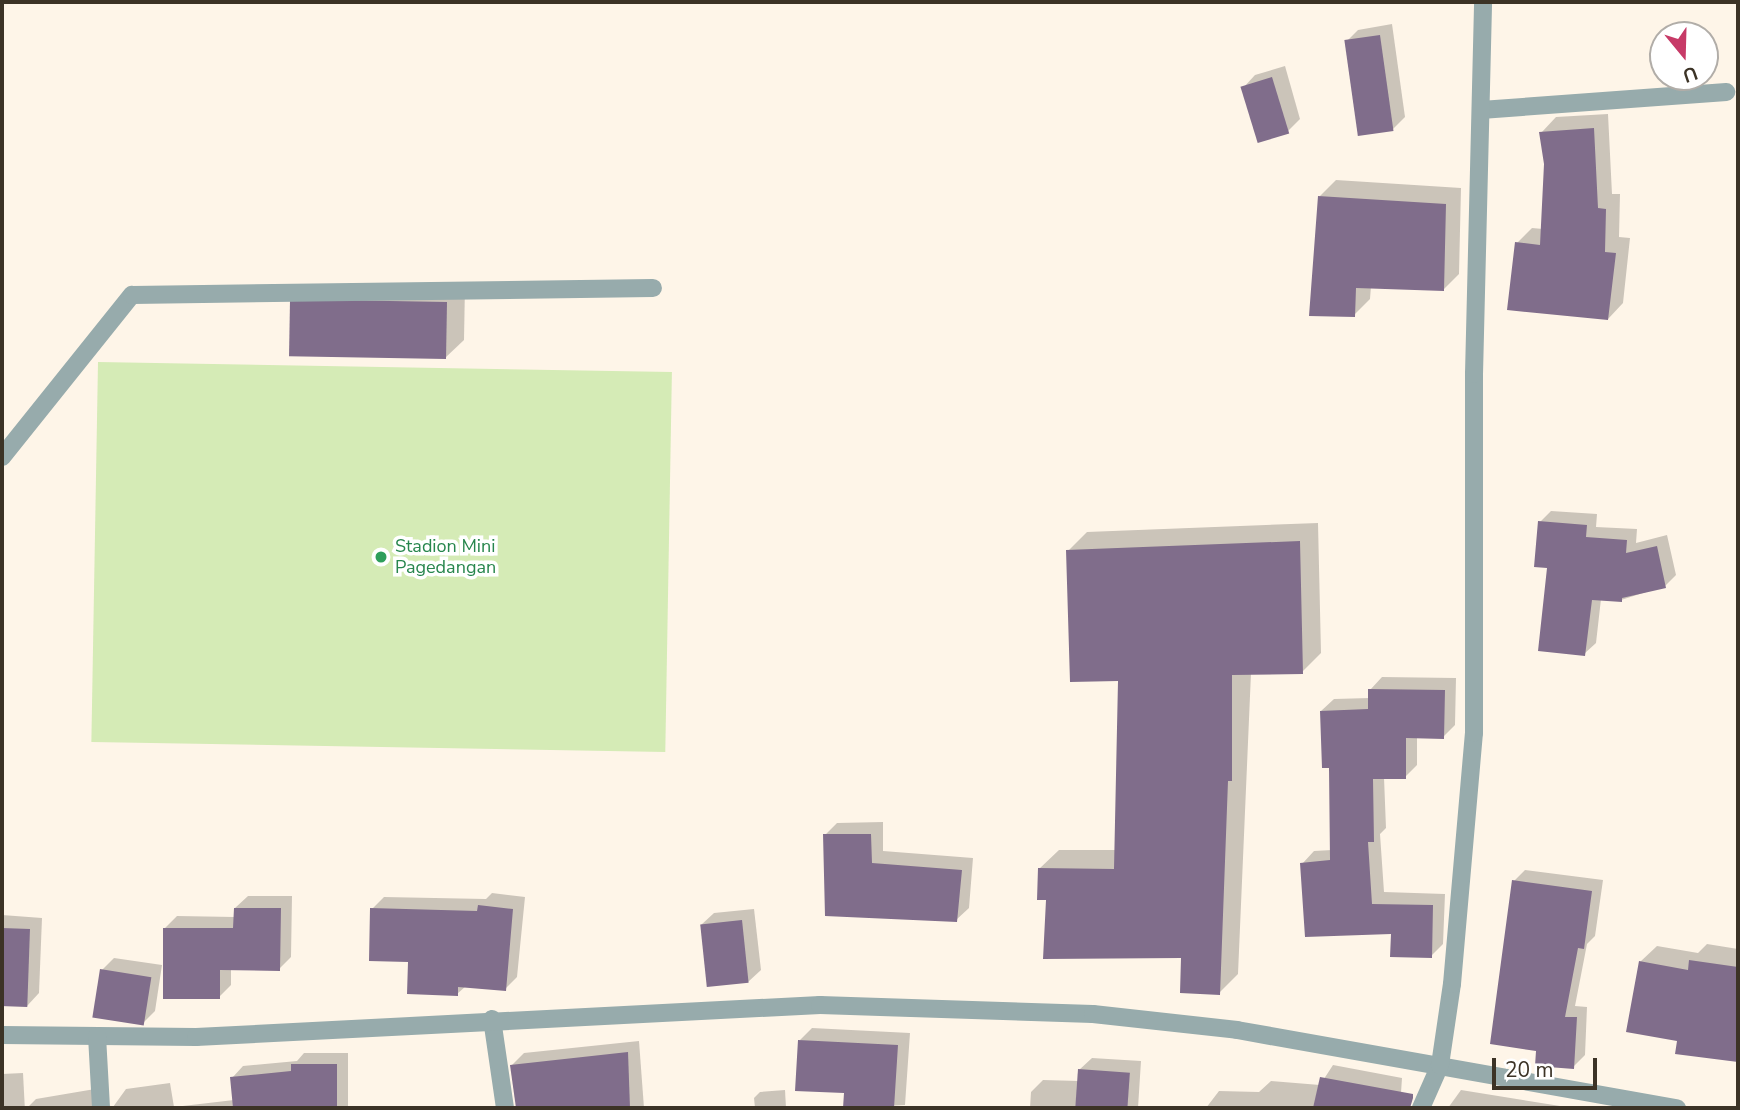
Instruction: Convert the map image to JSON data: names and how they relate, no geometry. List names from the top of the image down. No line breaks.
{"places":["Stadion Mini Pagedangan"],"scale_bar":"20 m","north":"bottom"}
